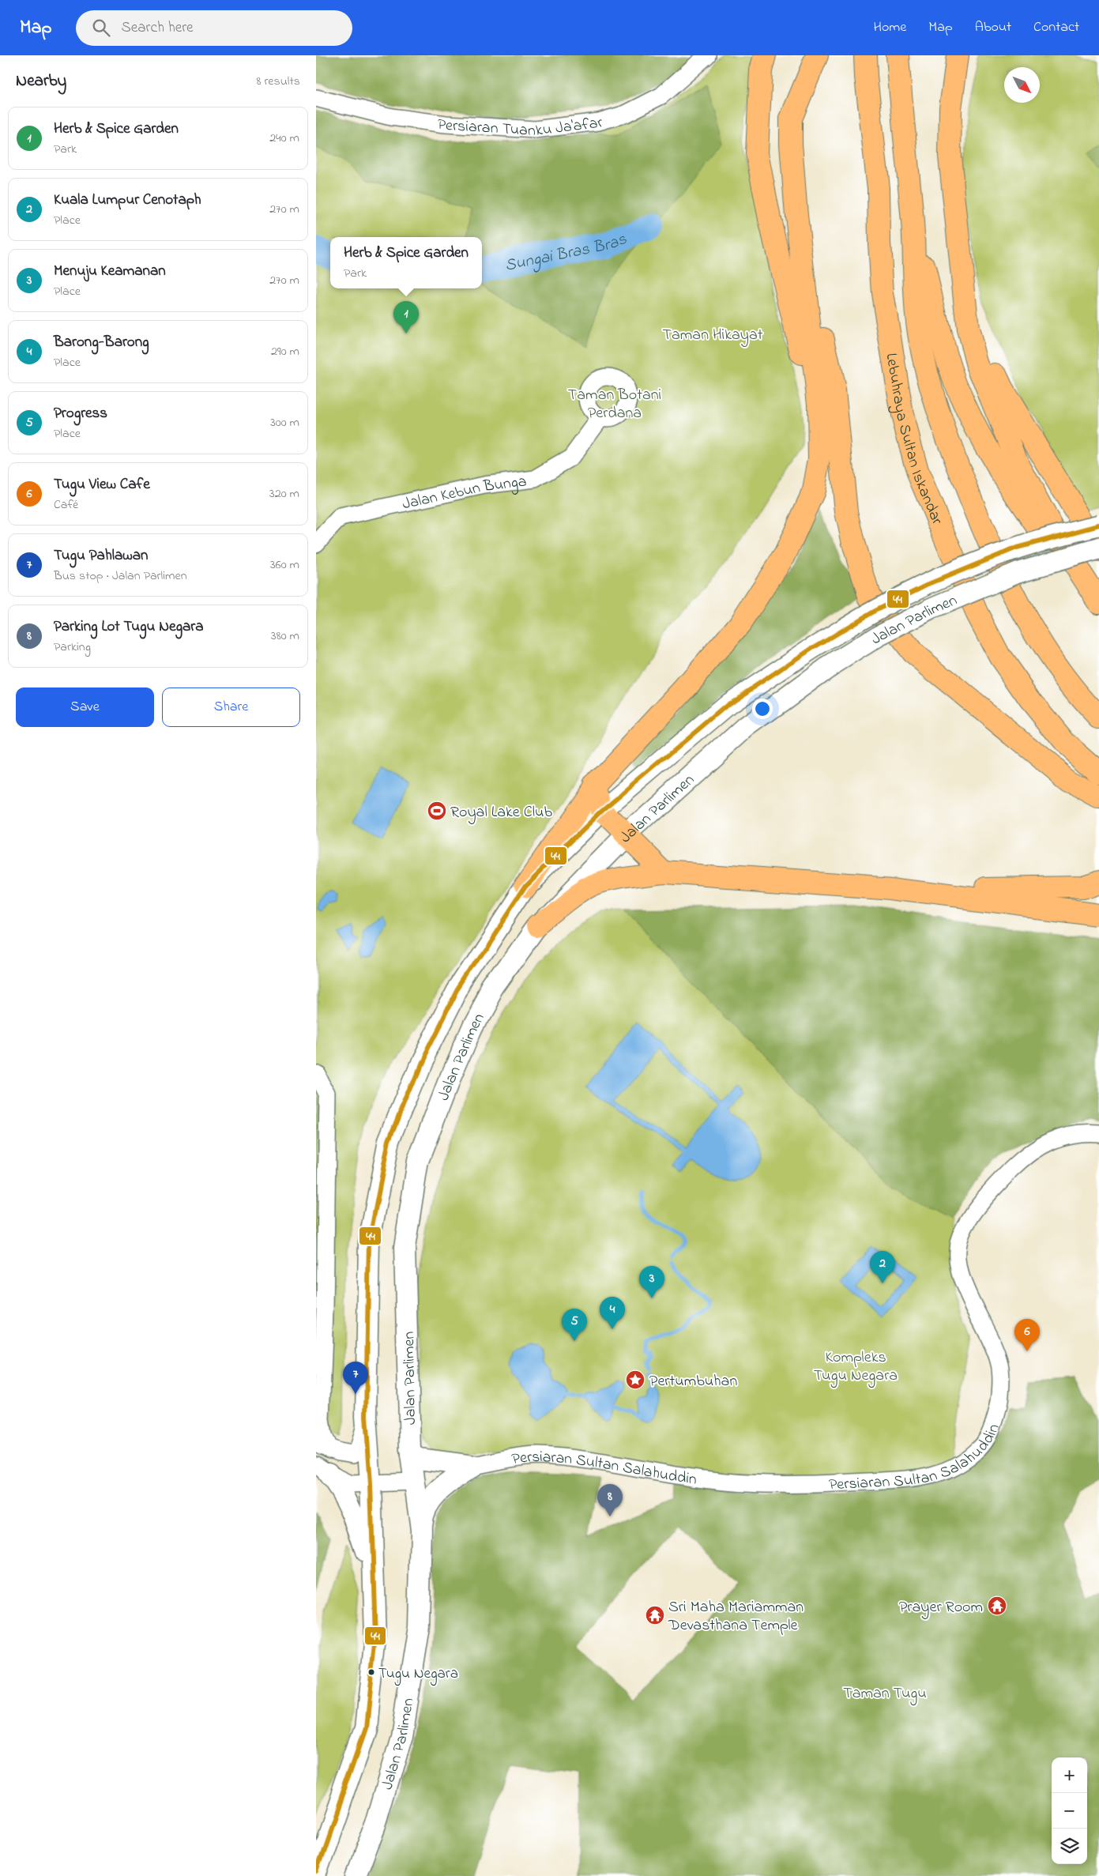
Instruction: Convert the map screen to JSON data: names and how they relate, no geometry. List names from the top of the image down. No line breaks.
{"streets":{"main road":["Lebuhraya Sultan Iskandar"],"street":["Persiaran Tuanku Ja'afar","Jalan Kebun Bunga","Jalan Parlimen","Persiaran Sultan Salahuddin"]},"water":["Sungai Bras Bras"],"parks":["Taman Hikayat","Taman Botani Perdana","Kompleks Tugu Negara","Taman Tugu"],"places":{"sports":["Royal Lake Club"],"place":["Pertumbuhan"],"temple":["Prayer Room","Sri Maha Mariamman Devasthana Temple"],"other":["Tugu Negara"]},"lines":["transit line 44"],"north":"bottom right","page":{"header":"Map","search":"Search here","nav":["Home","Map","About","Contact"],"heading":["Nearby","8 results"],"list":[{"mark":"1","name":"Herb & Spice Garden","note":"Park","value":"240 m"},{"mark":"2","name":"Kuala Lumpur Cenotaph","note":"Place","value":"270 m"},{"mark":"3","name":"Menuju Keamanan","note":"Place","value":"270 m"},{"mark":"4","name":"Barong-Barong","note":"Place","value":"290 m"},{"mark":"5","name":"Progress","note":"Place","value":"300 m"},{"mark":"6","name":"Tugu View Cafe","note":"Café","value":"320 m"},{"mark":"7","name":"Tugu Pahlawan","note":"Bus stop · Jalan Parlimen","value":"360 m"},{"mark":"8","name":"Parking Lot Tugu Negara","note":"Parking","value":"380 m"}],"popup":["Herb & Spice Garden","Park"],"pins":["1","2","3","4","5","6","7","8"],"buttons":["Save","Share"],"map_buttons":["+","−"]}}
